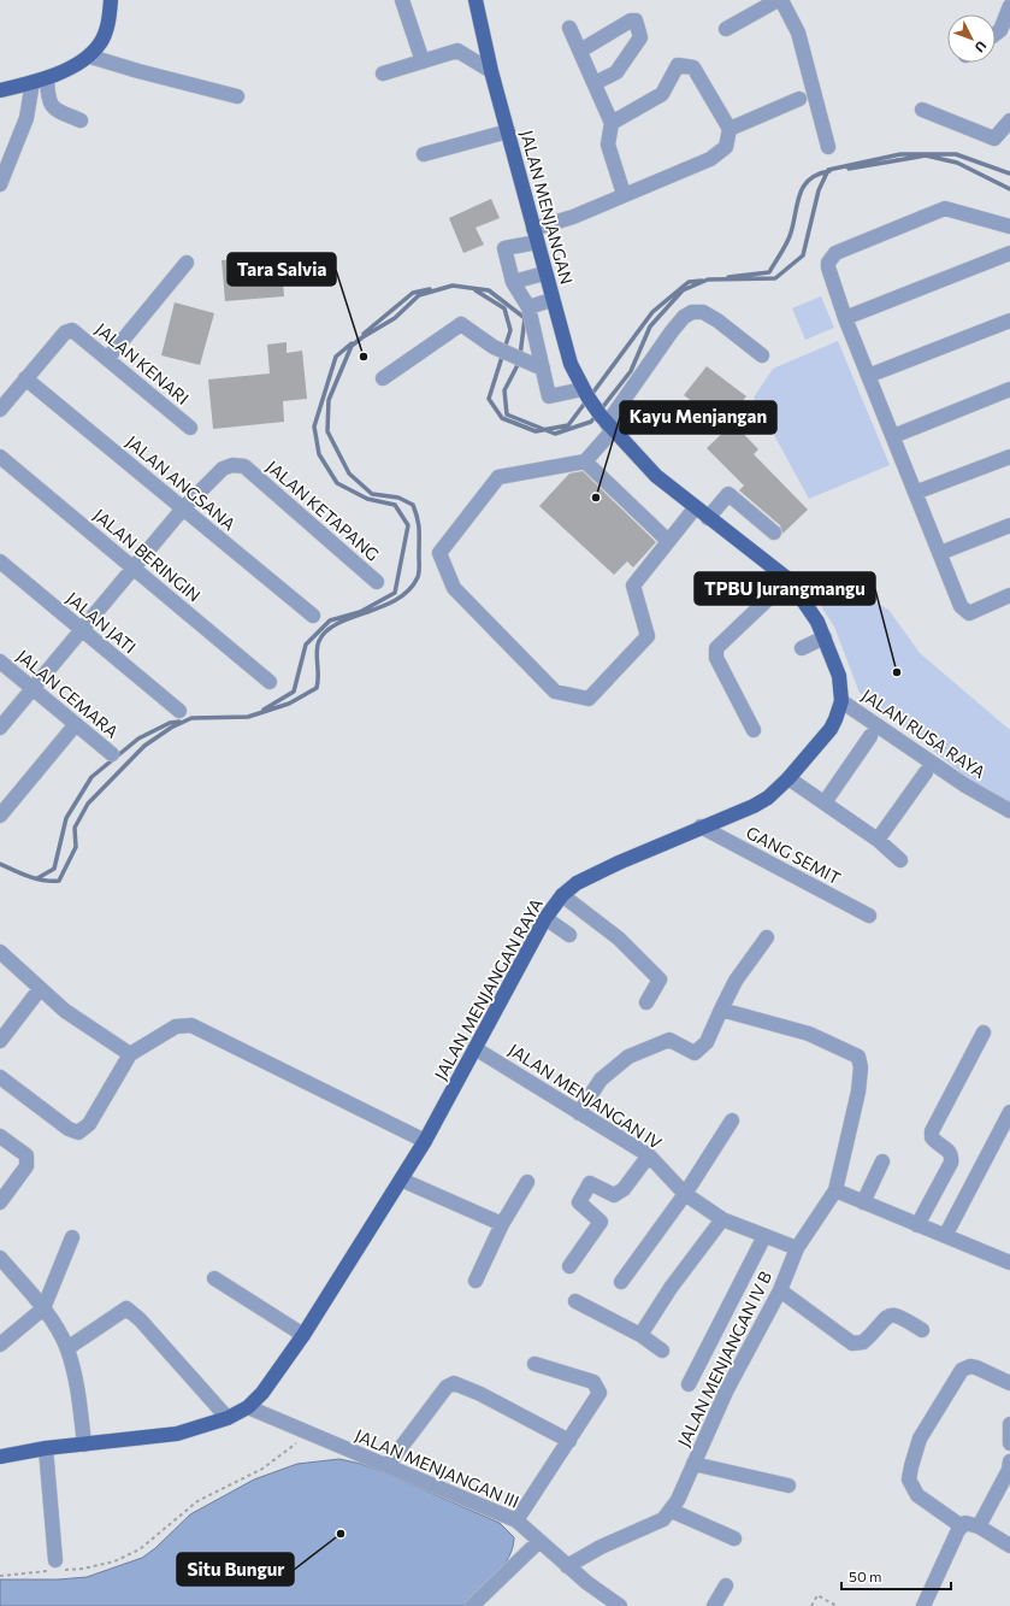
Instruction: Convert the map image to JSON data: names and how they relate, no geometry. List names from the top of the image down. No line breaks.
{"streets":{"main road":["JALAN MENJANGAN","JALAN MENJANGAN RAYA"],"street":["JALAN KENARI","JALAN ANGSANA","JALAN KETAPANG","JALAN BERINGIN","JALAN JATI","JALAN CEMARA","JALAN RUSA RAYA","GANG SEMIT","JALAN MENJANGAN IV","JALAN MENJANGAN IV B","JALAN MENJANGAN III"]},"crossings":[["JALAN MENJANGAN","JALAN MENJANGAN RAYA"],["JALAN KENARI","JALAN ANGSANA"],["JALAN ANGSANA","JALAN KETAPANG"],["JALAN RUSA RAYA","JALAN MENJANGAN RAYA"],["GANG SEMIT","JALAN MENJANGAN RAYA"],["JALAN MENJANGAN RAYA","JALAN MENJANGAN IV"],["JALAN MENJANGAN RAYA","JALAN MENJANGAN III"],["JALAN MENJANGAN IV","JALAN MENJANGAN IV B"]],"places":["Tara Salvia","Kayu Menjangan","TPBU Jurangmangu","Situ Bungur"],"scale_bar":"50 m","north":"bottom right"}
